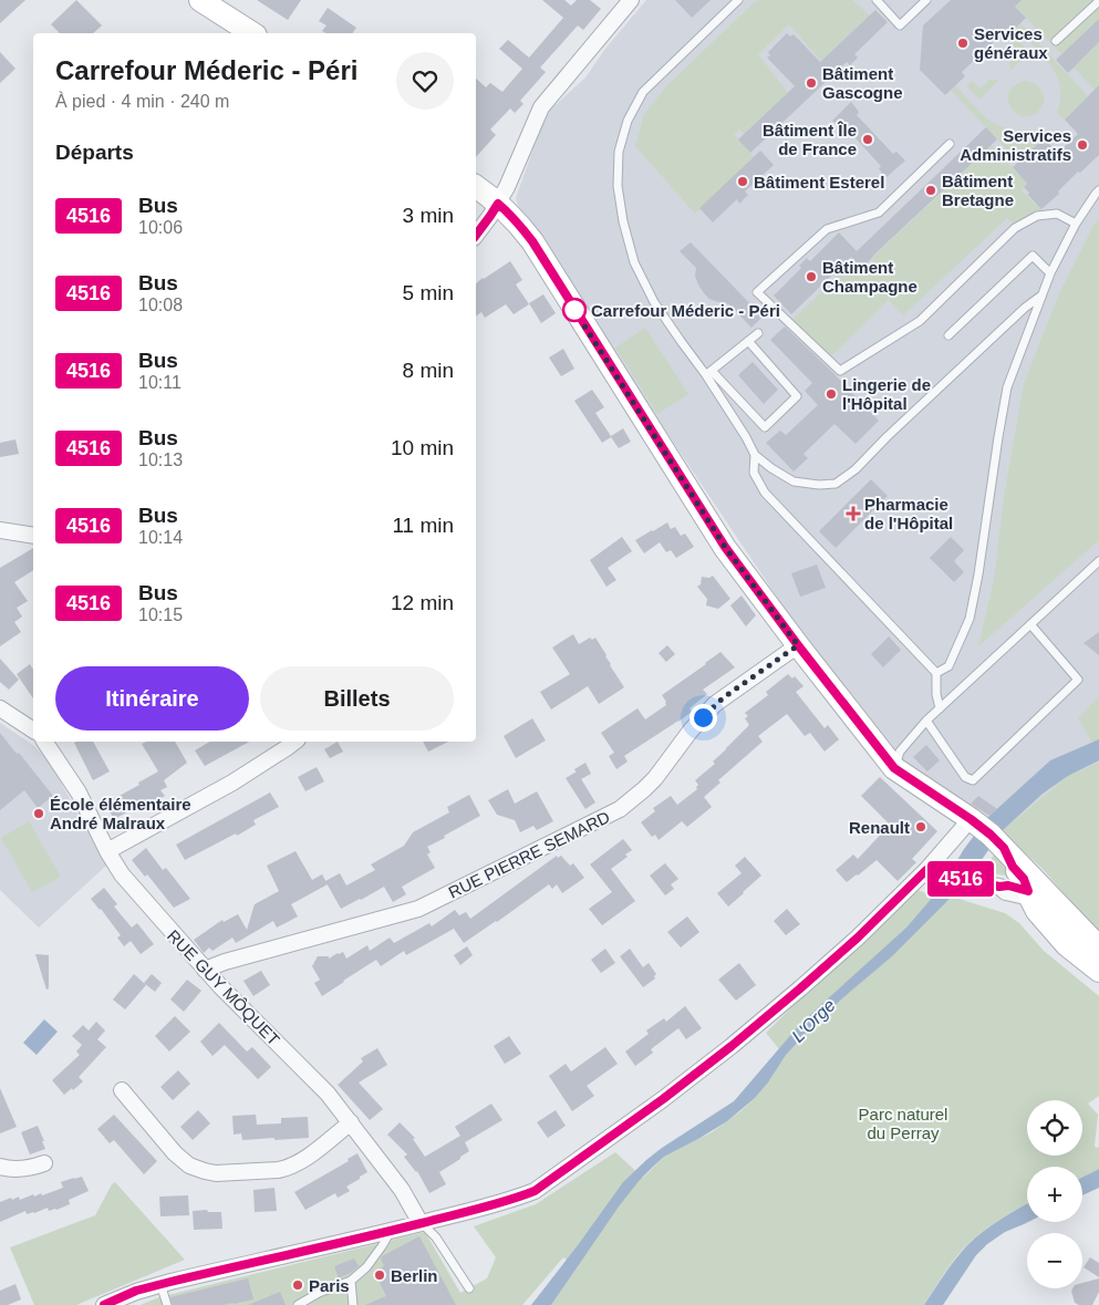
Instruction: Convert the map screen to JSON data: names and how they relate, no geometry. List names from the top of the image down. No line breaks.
{"streets":{"street":["RUE PIERRE SEMARD","RUE GUY MÔQUET"]},"crossings":[["RUE PIERRE SEMARD","RUE GUY MÔQUET"]],"water":["L'Orge"],"parks":["Parc naturel du Perray"],"places":{"other":["Services généraux","Bâtiment Gascogne","Bâtiment Île de France","Services Administratifs","Bâtiment Esterel","Bâtiment Bretagne","Bâtiment Champagne","Carrefour Méderic - Péri","Lingerie de l'Hôpital","École élémentaire André Malraux","Renault","Berlin","Paris"],"health":["Pharmacie de l'Hôpital"]},"lines":["bus line 4516"],"page":{"on_map":"4516","heading":[["Carrefour Méderic - Péri","À pied · 4 min · 240 m"],"Départs"],"list":[{"mark":"4516","name":"Bus","note":"10:06","value":"3 min"},{"mark":"4516","name":"Bus","note":"10:08","value":"5 min"},{"mark":"4516","name":"Bus","note":"10:11","value":"8 min"},{"mark":"4516","name":"Bus","note":"10:13","value":"10 min"},{"mark":"4516","name":"Bus","note":"10:14","value":"11 min"},{"mark":"4516","name":"Bus","note":"10:15","value":"12 min"}],"buttons":["Itinéraire","Billets"],"map_buttons":["+","−"]}}
